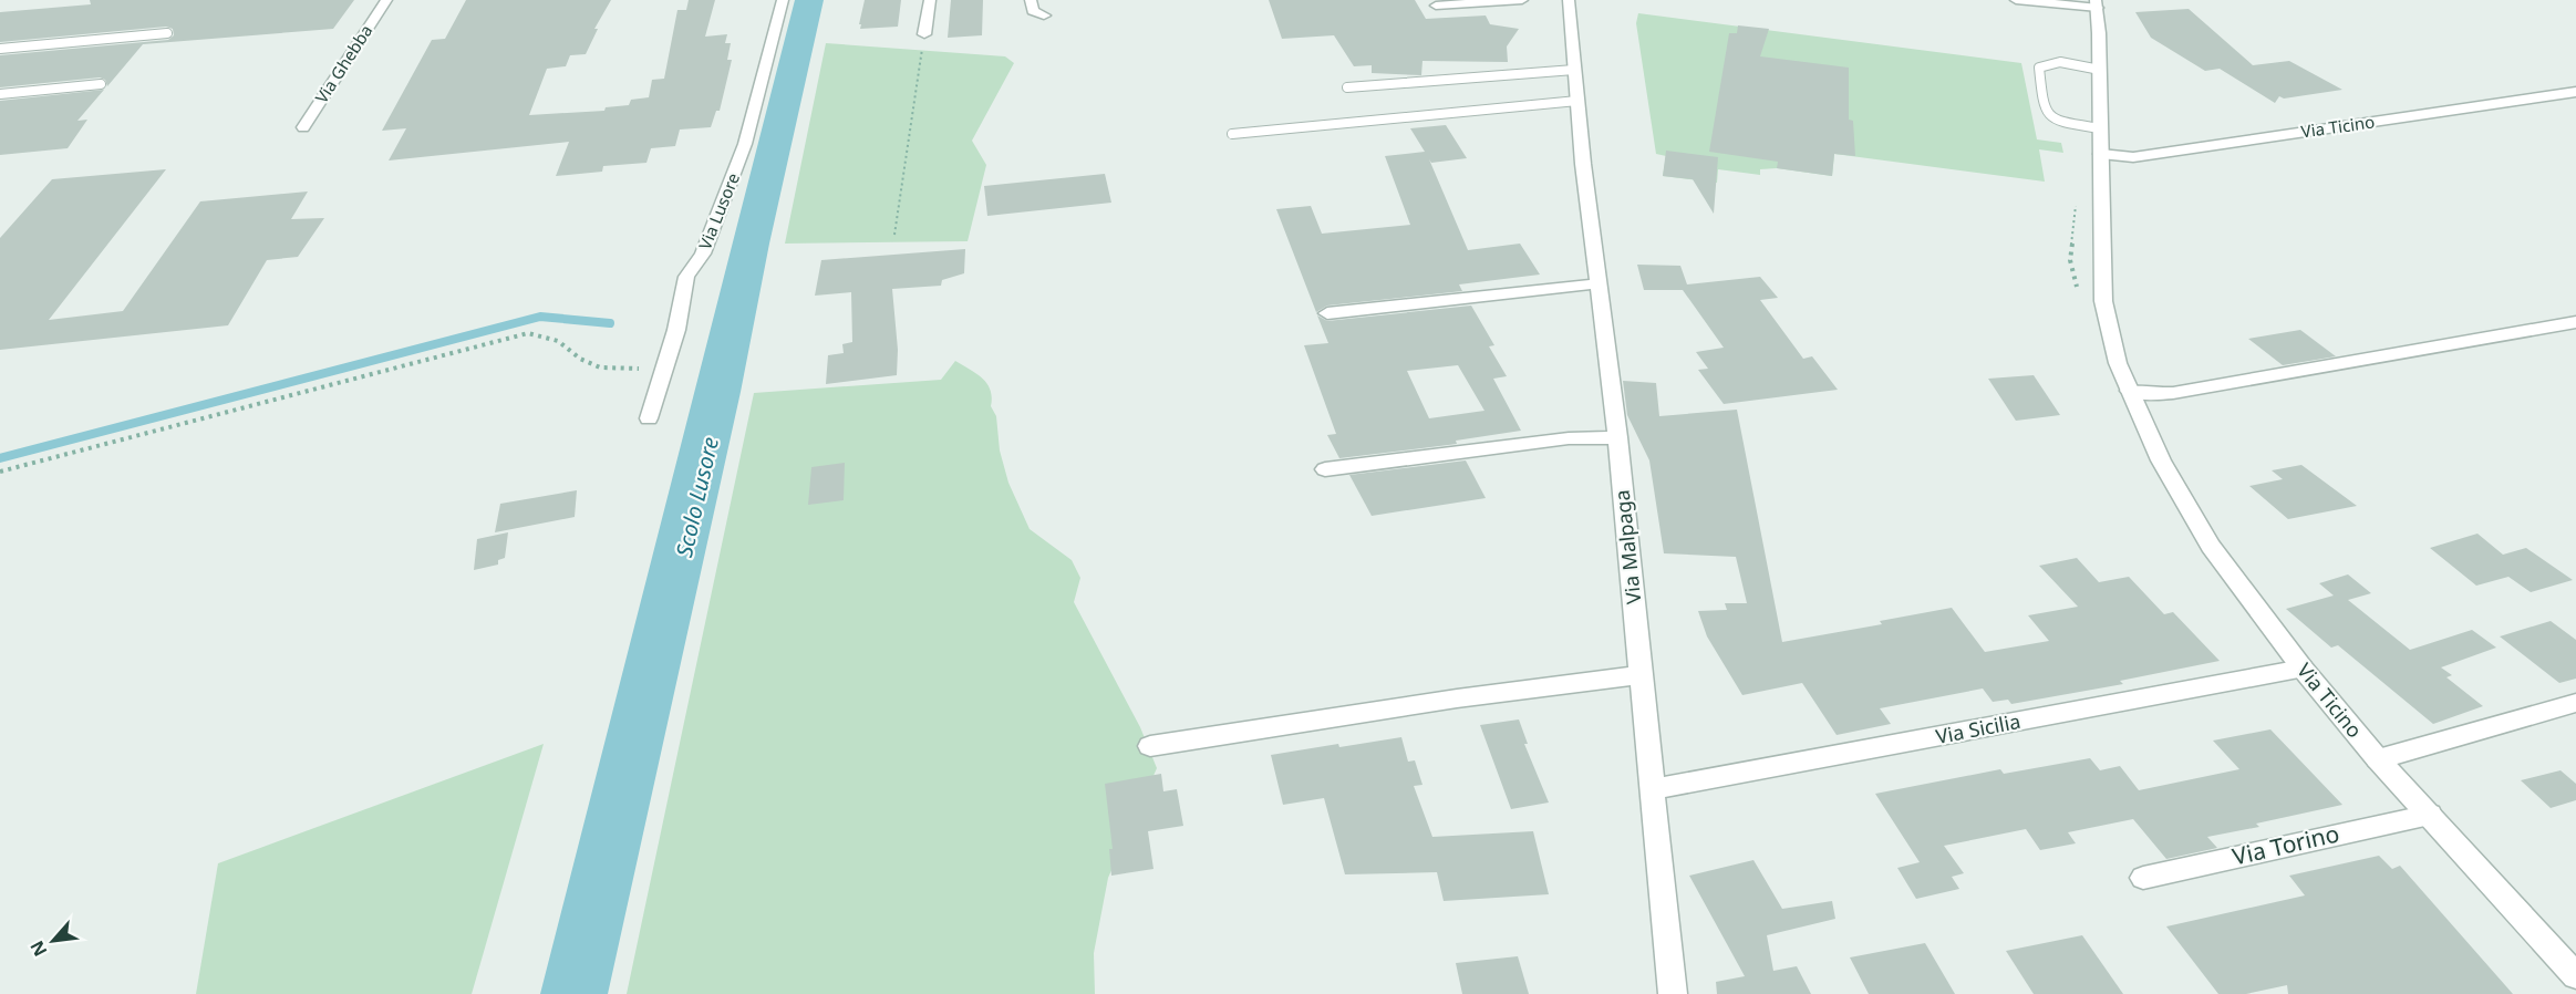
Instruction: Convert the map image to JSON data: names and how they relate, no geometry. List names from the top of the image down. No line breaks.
{"streets":{"street":["Via Ghebba","Via Ticino","Via Lusore","Via Malpaga","Via Sicilia","Via Torino"]},"crossings":[["Via Ticino","Via Sicilia"],["Via Ticino","Via Torino"],["Via Malpaga","Via Sicilia"]],"water":["Scolo Lusore"],"north":"bottom left"}
